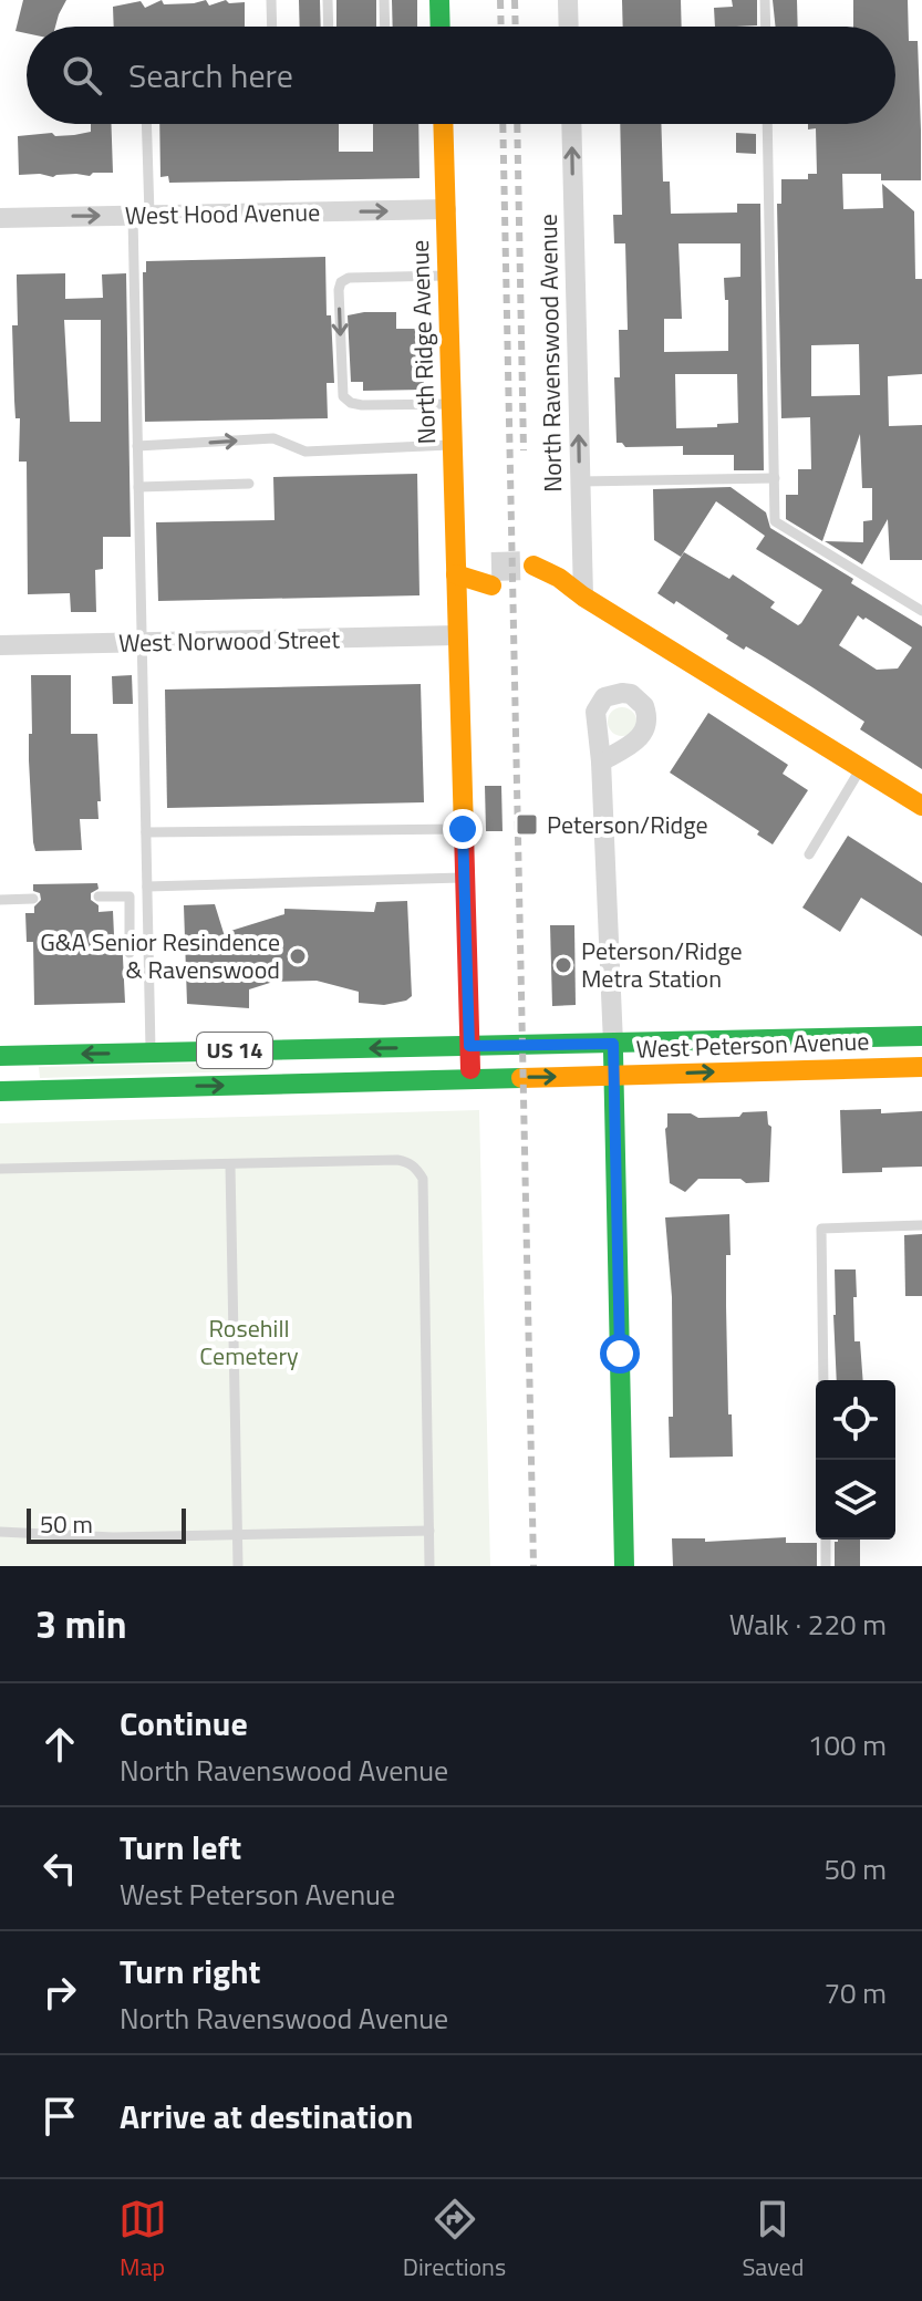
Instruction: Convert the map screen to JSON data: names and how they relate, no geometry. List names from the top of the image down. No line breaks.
{"streets":{"main road":["North Ridge Avenue","West Peterson Avenue","US 14"],"street":["West Hood Avenue","North Ravenswood Avenue","West Norwood Street"]},"crossings":[["West Hood Avenue","North Ridge Avenue"]],"one_way":["West Hood Avenue","North Ravenswood Avenue"],"parks":["Rosehill Cemetery"],"places":{"transit":["Peterson/Ridge"],"other":["G&A Senior Resindence & Ravenswood","Peterson/Ridge Metra Station"]},"scale_bar":"50 m","page":{"search":"Search here","scale":"50 m","heading":["3 min","Walk · 220 m"],"list":[["Continue","North Ravenswood Avenue","100 m"],["Turn left","West Peterson Avenue","50 m"],["Turn right","North Ravenswood Avenue","70 m"],"Arrive at destination"],"nav":["Map","Directions","Saved"]}}
